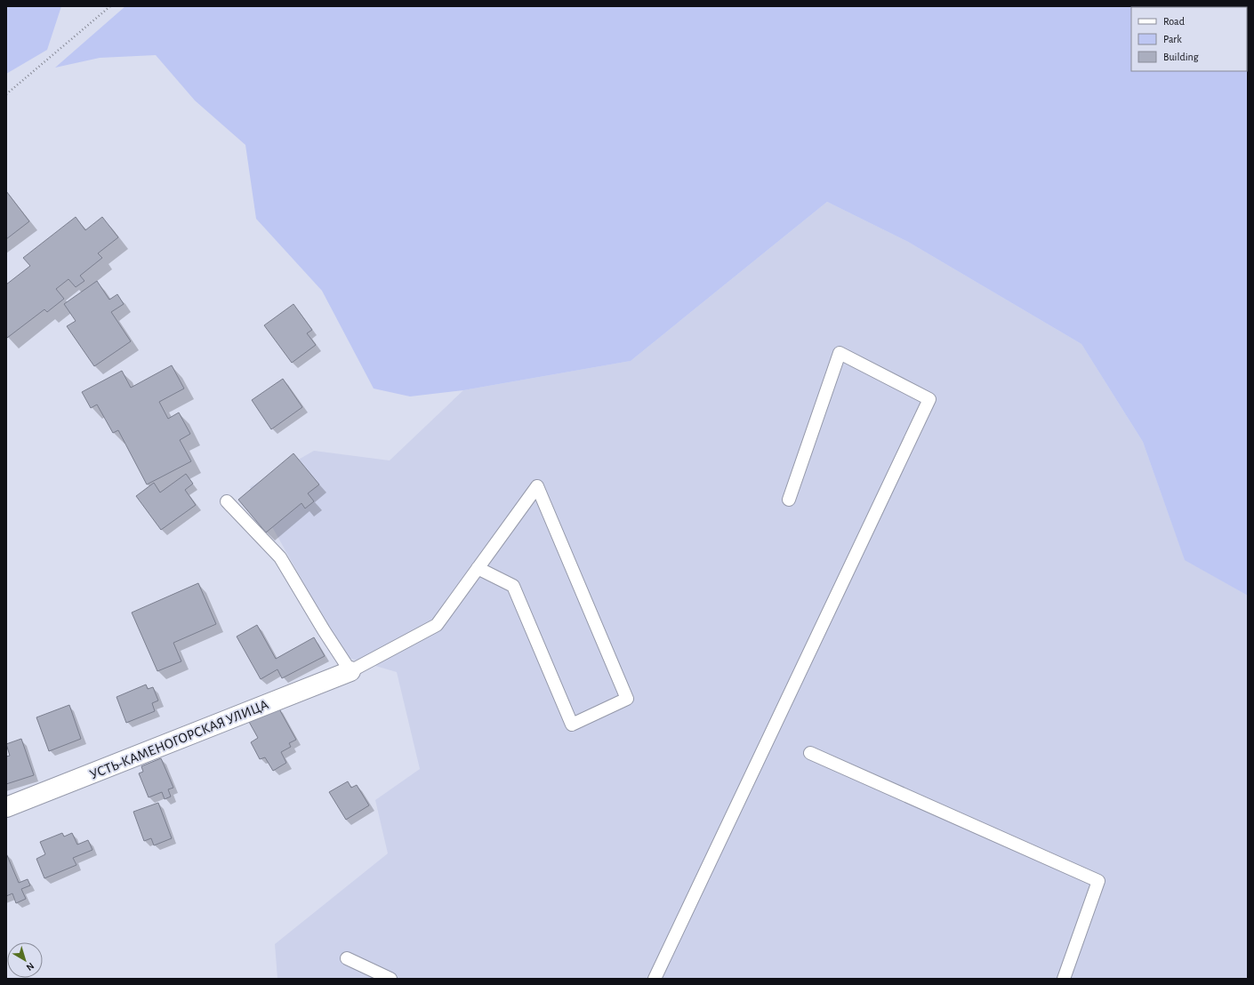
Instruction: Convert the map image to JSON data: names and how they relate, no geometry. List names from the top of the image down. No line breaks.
{"streets":{"street":["УСТЬ-КАМЕНОГОРСКАЯ УЛИЦА"]},"legend":["Road","Park","Building"],"north":"bottom right"}
